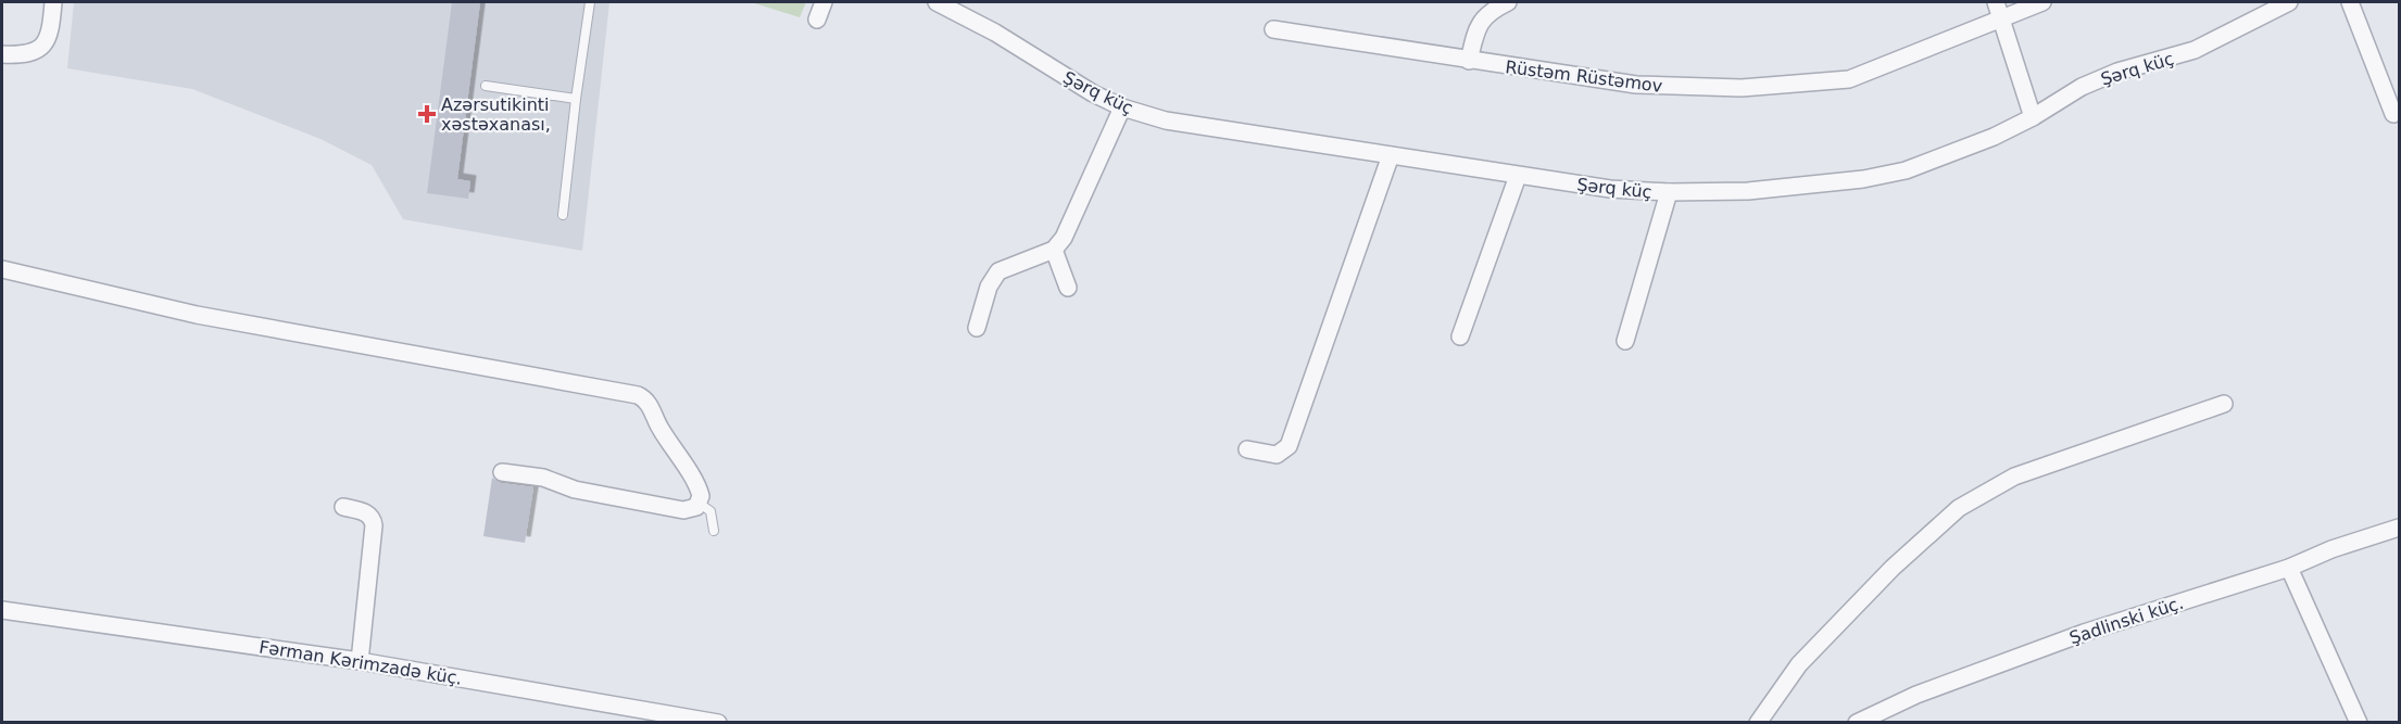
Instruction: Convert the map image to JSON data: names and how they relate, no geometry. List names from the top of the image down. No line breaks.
{"streets":{"street":["Şərq küç","Rüstəm Rüstəmov","Şadlinski küç.","Fərman Kərimzadə küç."]},"places":{"health":["Azərsutikinti xəstəxanası,"]}}
